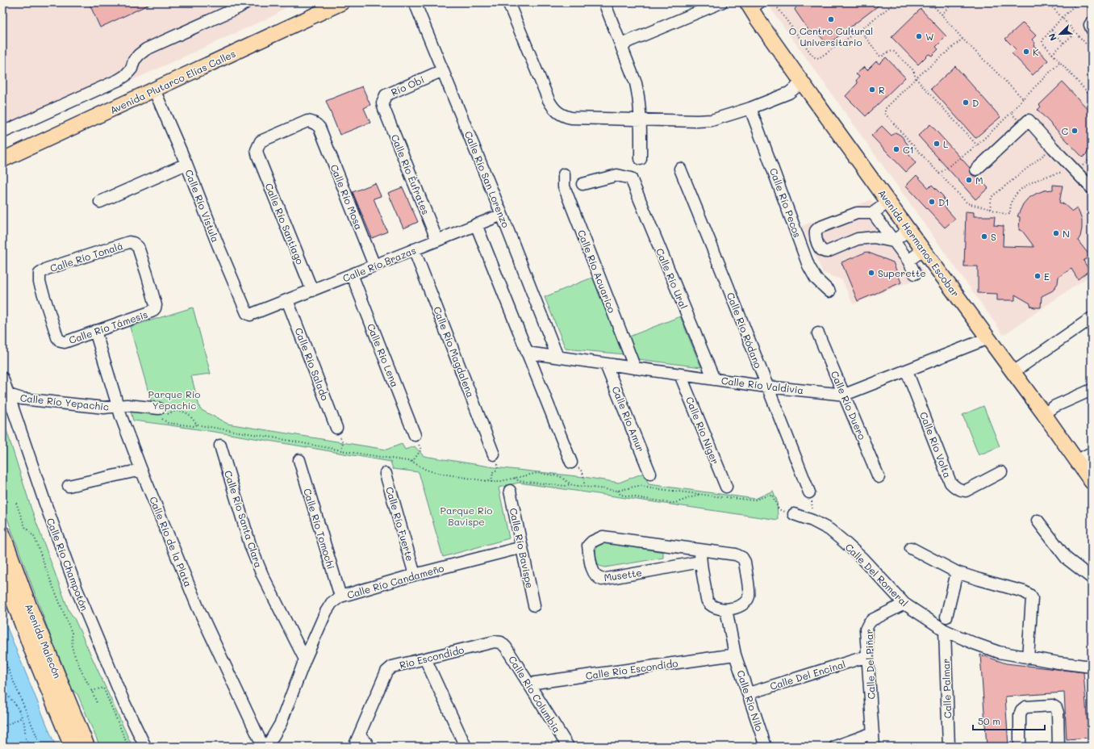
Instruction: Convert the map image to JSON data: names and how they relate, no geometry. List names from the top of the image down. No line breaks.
{"streets":{"main road":["Avenida Plutarco Elías Calles","Avenida Hermanos Escobar","Avenida Malecón"],"street":["Río Obi","Calle Río Éufrates","Calle Río San Lorenzo","Calle Río Mosa","Calle Río Pecos","Calle Río Vistula","Calle Río Santiago","Calle Río Tonalá","Calle Río Brazas","Calle Río Acuarico","Calle Río Ural","Calle Río Támesis","Calle Río Ródano","Calle Río Magdalena","Calle Rio Lena","Calle Río Salado","Calle Río Valdivia","Calle Río Yepachic","Calle Río Duero","Calle Río Amur","Calle Río Niger","Calle Río Volta","Calle Río Santa Clara","Calle Río Fuerte","Calle Río Tomochi","Calle Río de la Plata","Calle Río Bavispe","Calle Río Champotón","Musette","Calle Del Romeral","Calle Río Candameño","Rio Escondido","Calle Del Piñar","Calle Río Escondido","Calle Del Encinal","Calle Palmar","Calle Río Columbia","Calle Río Nilo"]},"crossings":[["Avenida Plutarco Elías Calles","Calle Río Vistula"],["Río Obi","Calle Río Éufrates"],["Río Obi","Calle Río San Lorenzo"],["Calle Río Éufrates","Calle Río Brazas"],["Calle Río San Lorenzo","Calle Río Brazas"],["Calle Río San Lorenzo","Calle Río Valdivia"],["Calle Río Mosa","Calle Río Santiago"],["Calle Río Mosa","Calle Río Brazas"],["Calle Río Vistula","Calle Río Brazas"],["Calle Río Santiago","Calle Río Brazas"],["Avenida Hermanos Escobar","Calle Río Valdivia"],["Calle Río Tonalá","Calle Río Támesis"],["Calle Río Brazas","Calle Río Magdalena"],["Calle Río Brazas","Calle Rio Lena"],["Calle Río Brazas","Calle Río Salado"],["Calle Río Acuarico","Calle Río Valdivia"],["Calle Río Ural","Calle Río Valdivia"],["Calle Río Támesis","Calle Río de la Plata"],["Calle Río Ródano","Calle Río Valdivia"],["Calle Río Valdivia","Calle Río Duero"],["Calle Río Valdivia","Calle Río Amur"],["Calle Río Valdivia","Calle Río Niger"],["Calle Río Valdivia","Calle Río Volta"],["Calle Río Yepachic","Calle Río de la Plata"],["Calle Río Yepachic","Calle Río Champotón"],["Calle Río Santa Clara","Calle Río Candameño"],["Calle Río Fuerte","Calle Río Candameño"],["Calle Río Tomochi","Calle Río Candameño"],["Calle Río de la Plata","Calle Río Candameño"],["Calle Río Bavispe","Calle Río Candameño"],["Calle Del Romeral","Calle Del Piñar"],["Calle Del Romeral","Calle Palmar"],["Rio Escondido","Calle Río Columbia"],["Calle Del Piñar","Calle Del Encinal"],["Calle Río Escondido","Calle Río Columbia"],["Calle Río Escondido","Calle Río Nilo"],["Calle Del Encinal","Calle Río Nilo"]],"parks":["Parque Rio Yepachic","Parque Rio Bavispe"],"places":["O Centro Cultural Universitario","W","K","R","D","C","L","C1","M","D1","N","S","Superette","E"],"scale_bar":"50 m","north":"bottom left"}
